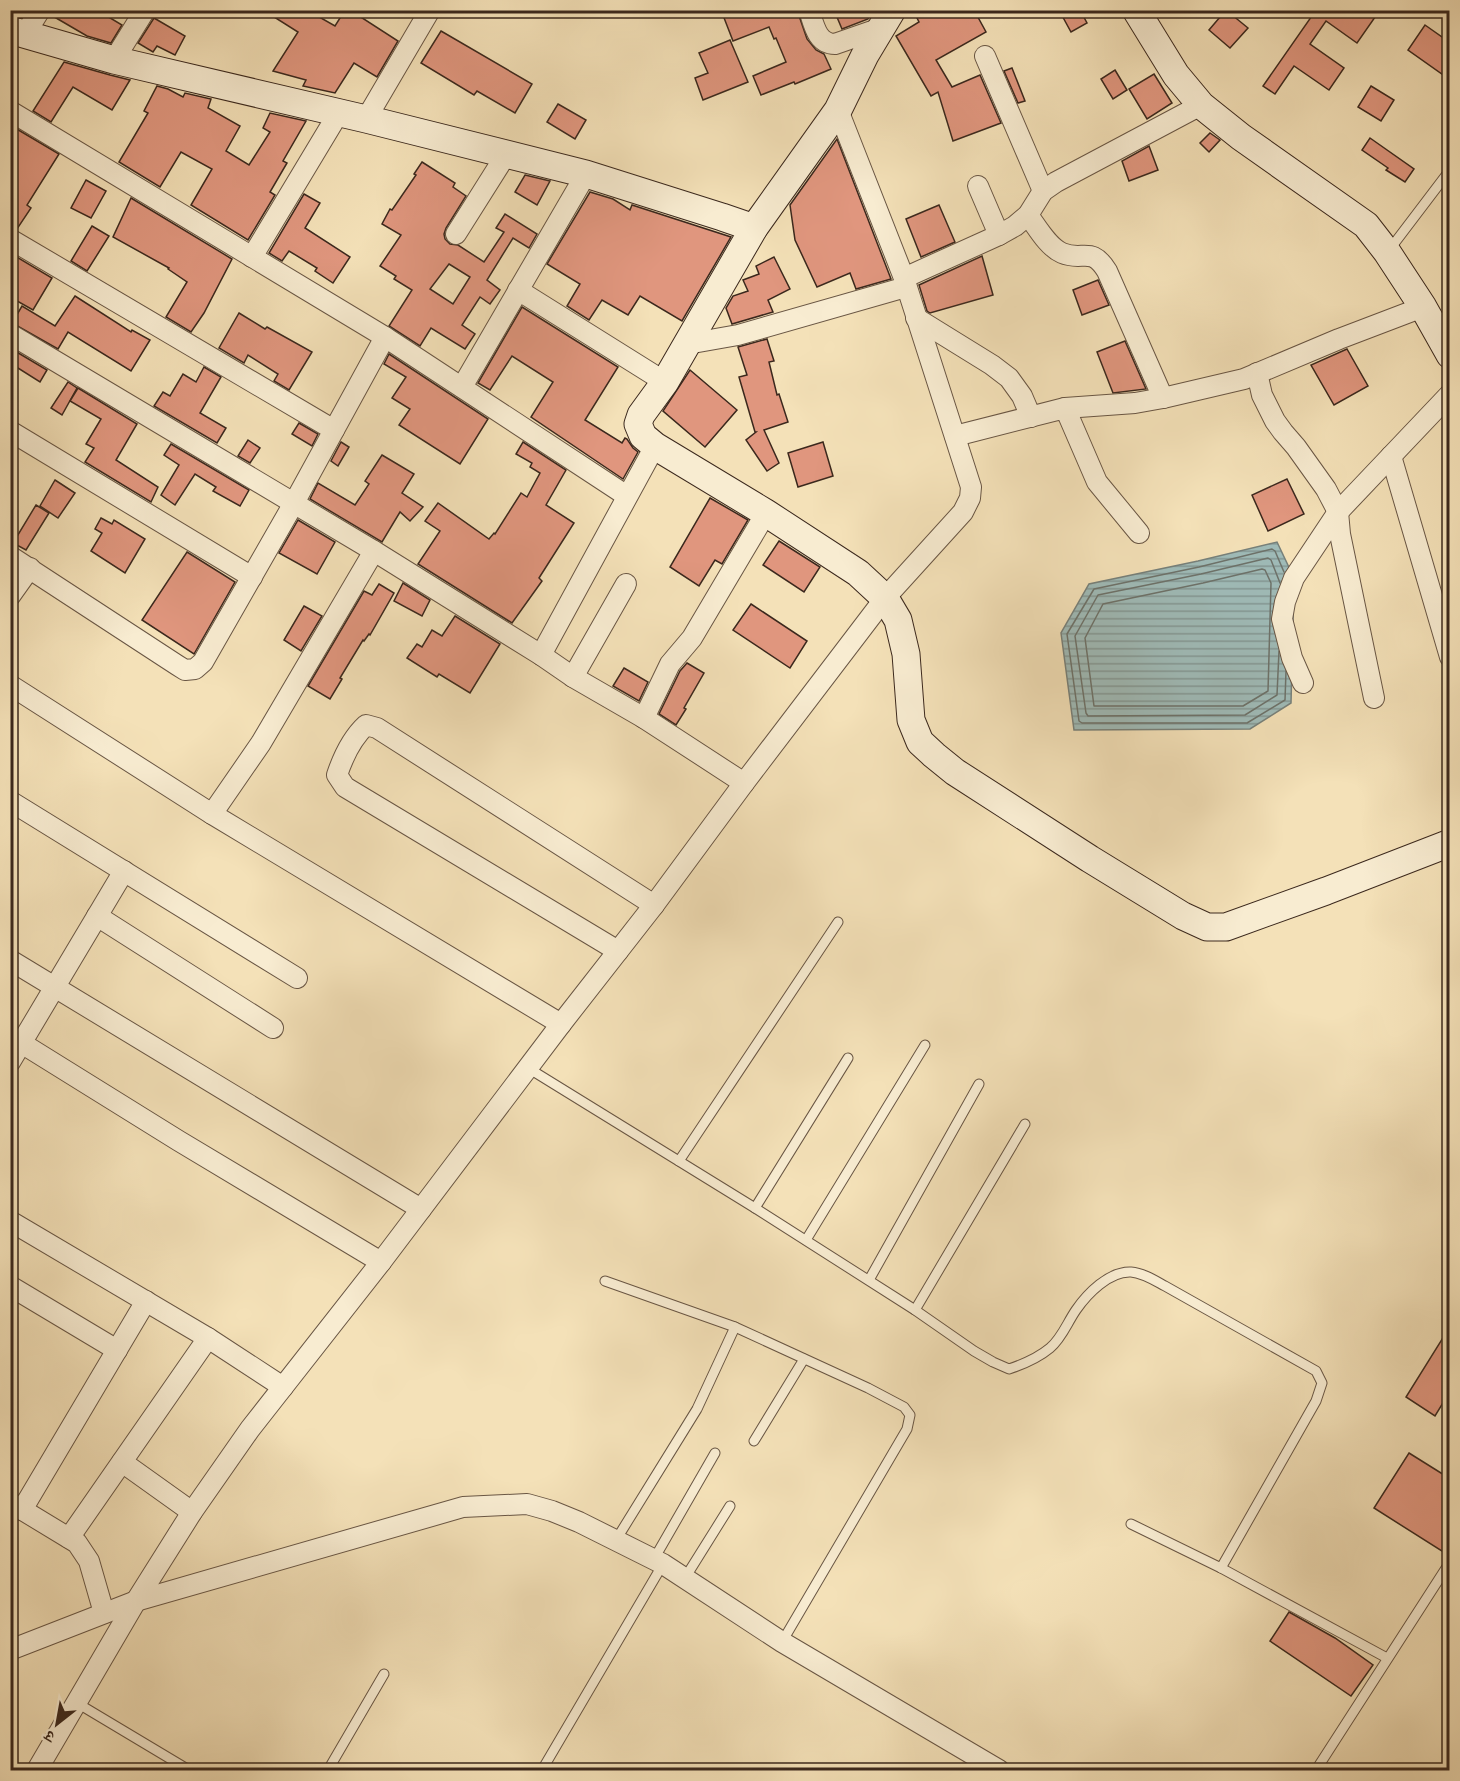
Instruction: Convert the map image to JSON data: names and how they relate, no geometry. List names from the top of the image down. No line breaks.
{"north":"bottom left"}
